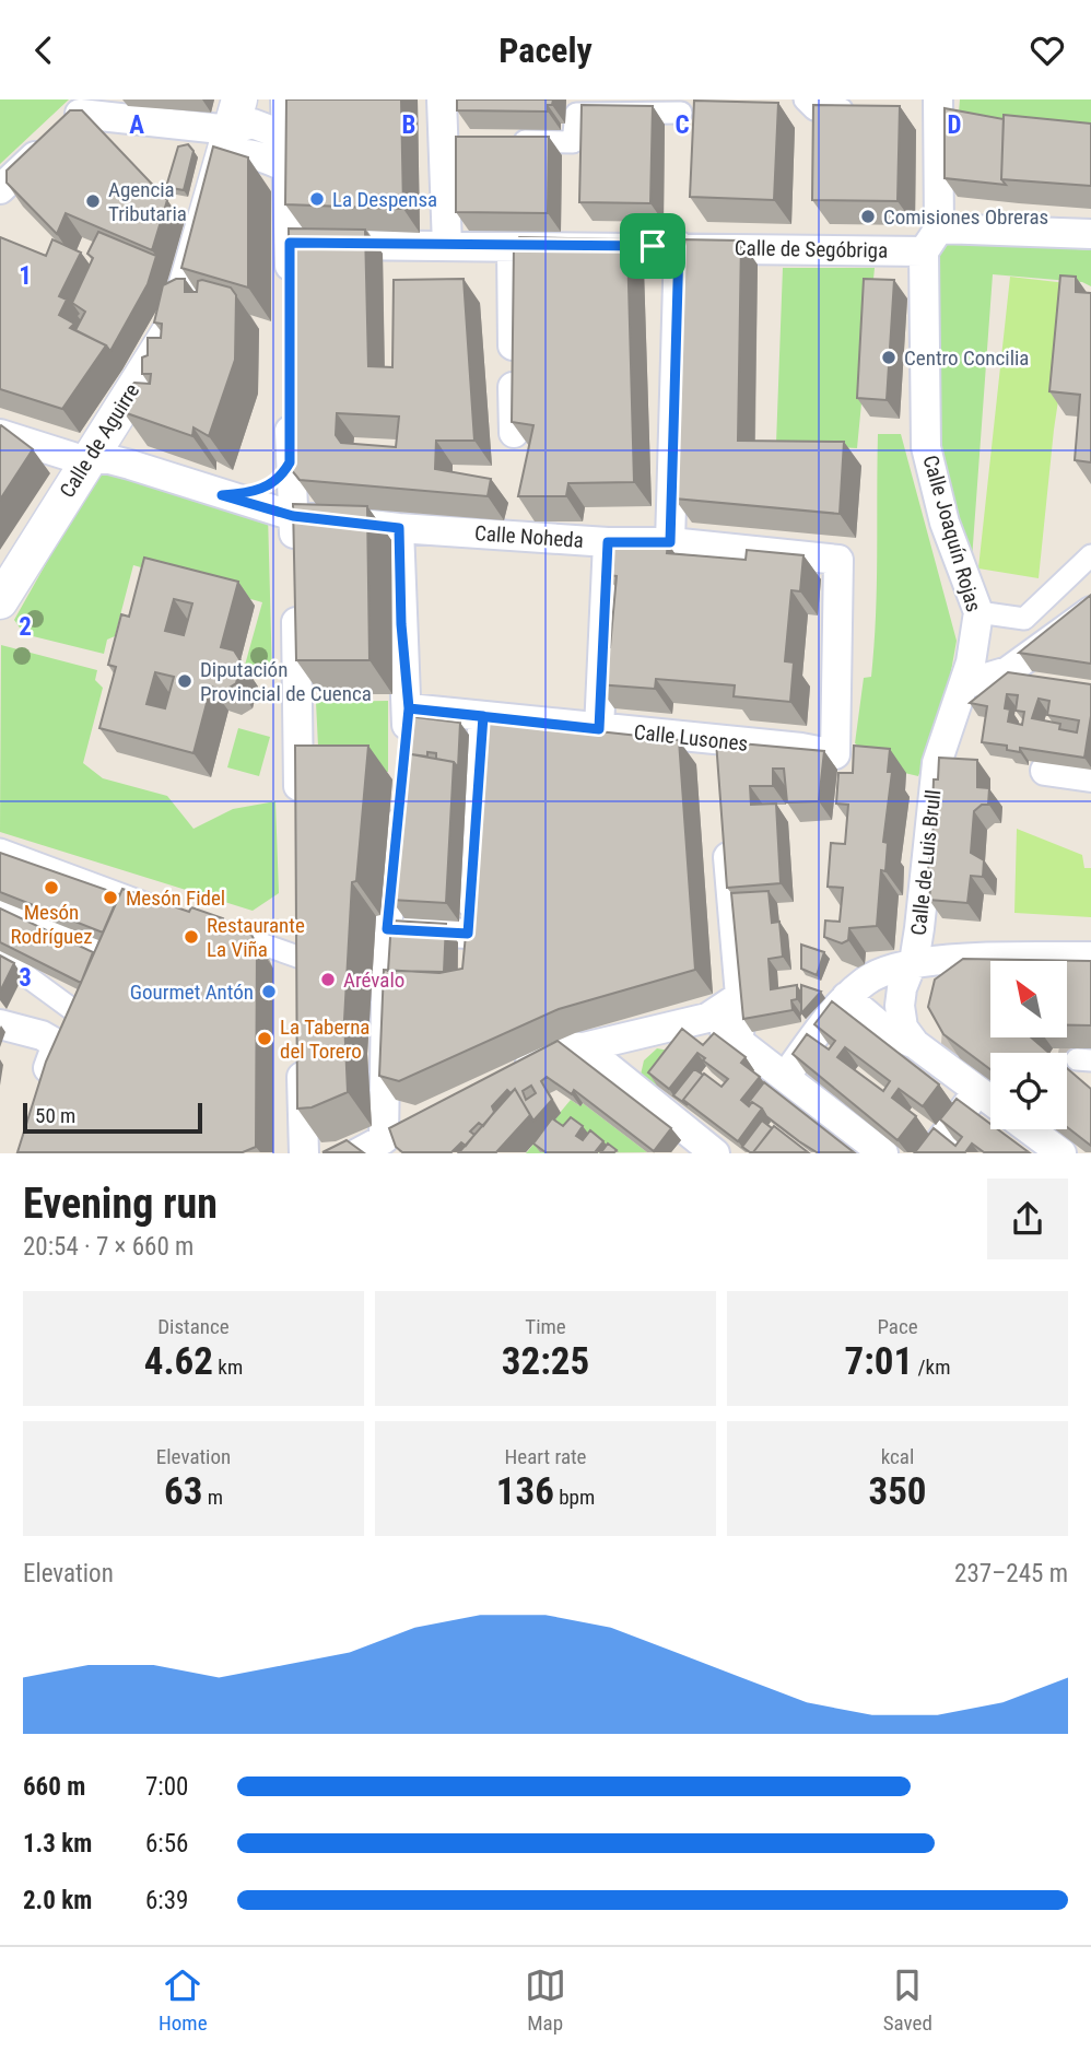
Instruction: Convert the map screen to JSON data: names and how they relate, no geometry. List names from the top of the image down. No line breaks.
{"streets":{"street":["Calle de Segóbriga","Calle de Aguirre","Calle Joaquín Rojas","Calle Noheda","Calle Lusones","Calle de Luis Brull"]},"crossings":[["Calle de Segóbriga","Calle Joaquín Rojas"],["Calle de Aguirre","Calle Noheda"],["Calle Joaquín Rojas","Calle de Luis Brull"],["Calle Noheda","Calle Lusones"]],"places":["La Despensa","Agencia Tributaria","Comisiones Obreras","Centro Concilia","Diputación Provincial de Cuenca","Mesón Rodríguez","Mesón Fidel","Restaurante La Viña","Arévalo","Gourmet Antón","La Taberna del Torero"],"scale_bar":"50 m","north":"top left","page":{"header":"Pacely","scale":"50 m","heading":["Evening run","20:54 · 7 × 660 m"],"stats":[["Distance","4.62 km"],["Time","32:25"],["Pace","7:01 /km"],["Elevation","63 m"],["Heart rate","136 bpm"],["kcal","350"]],"chart":["Elevation","237–245 m"],"list":[{"name":"660 m","note":"7:00"},{"name":"1.3 km","note":"6:56"},{"name":"2.0 km","note":"6:39"}],"tabs":["Home","Map","Saved"]},"grid":{"columns":["A","B","C","D"],"rows":["1","2","3"]}}
